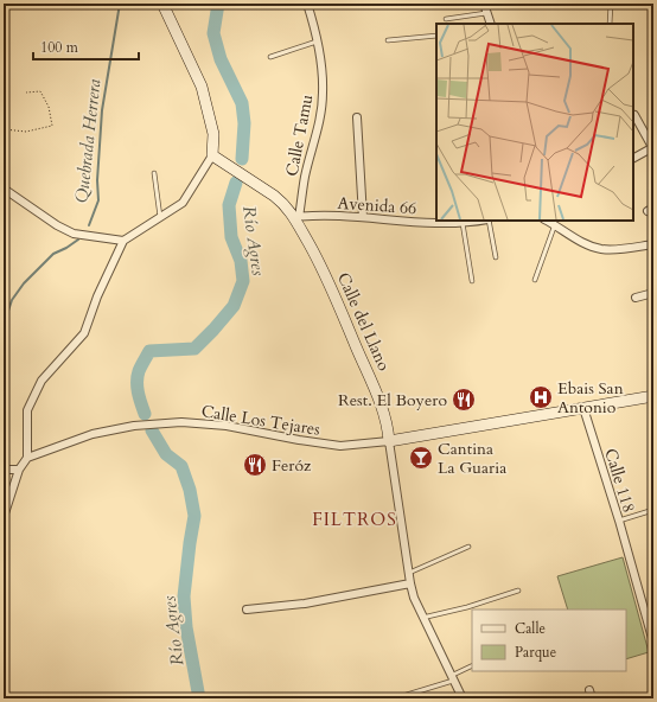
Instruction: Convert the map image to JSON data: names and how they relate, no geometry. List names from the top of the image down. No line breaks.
{"streets":{"main road":["Calle del Llano"],"street":["Calle Tamu","Avenida 66","Calle Los Tejares","Calle 118"]},"crossings":[["Calle Tamu","Avenida 66"],["Calle Tamu","Calle del Llano"],["Avenida 66","Calle del Llano"],["Calle del Llano","Calle Los Tejares"]],"districts":["FILTROS"],"water":["Quebrada Herrera","Río Agres"],"places":{"hospital":["Ebais San Antonio"],"restaurant":["Rest. El Boyero","Feróz"],"bar":["Cantina La Guaria"]},"legend":["Calle","Parque"],"scale_bar":"100 m"}
